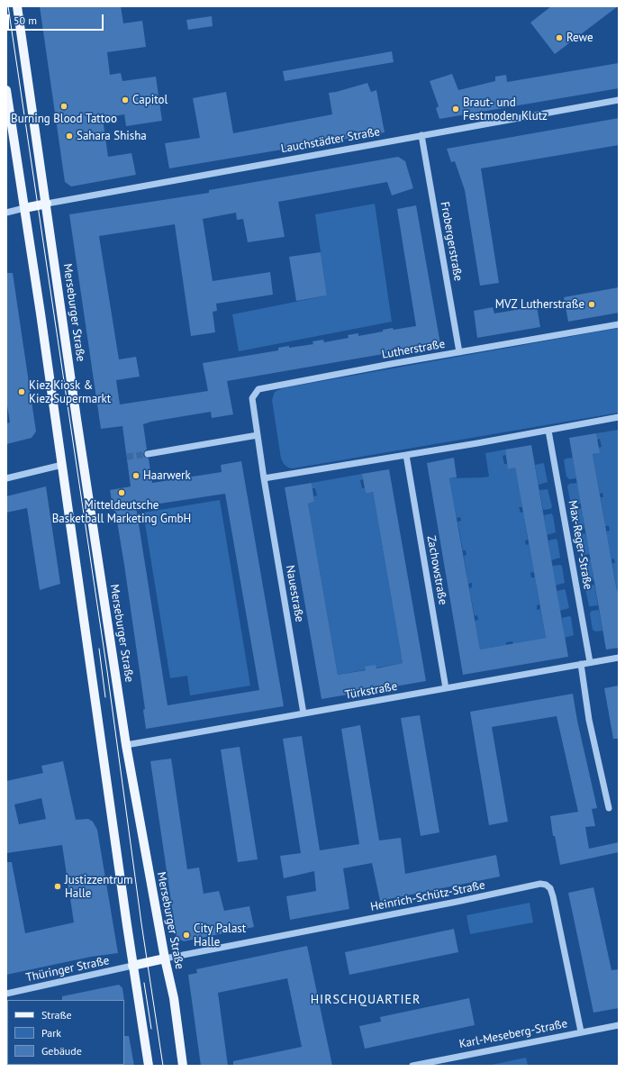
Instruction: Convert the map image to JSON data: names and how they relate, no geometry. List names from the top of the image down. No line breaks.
{"streets":{"main road":["Merseburger Straße"],"street":["Lauchstädter Straße","Frobergerstraße","Lutherstraße","Max-Reger-Straße","Zachowstraße","Nauestraße","Türkstraße","Heinrich-Schütz-Straße","Thüringer Straße","Karl-Meseberg-Straße"]},"crossings":[["Lauchstädter Straße","Frobergerstraße"],["Lauchstädter Straße","Merseburger Straße"],["Frobergerstraße","Lutherstraße"],["Merseburger Straße","Türkstraße"],["Merseburger Straße","Heinrich-Schütz-Straße"],["Lutherstraße","Nauestraße"],["Max-Reger-Straße","Türkstraße"],["Zachowstraße","Türkstraße"],["Nauestraße","Türkstraße"],["Heinrich-Schütz-Straße","Karl-Meseberg-Straße"]],"districts":["HIRSCHQUARTIER"],"places":["Rewe","Capitol","Burning Blood Tattoo","Braut- und Festmoden Klutz","Sahara Shisha","MVZ Lutherstraße","Kiez Kiosk & Kiez Supermarkt","Haarwerk","Mitteldeutsche Basketball Marketing GmbH","Justizzentrum Halle","City Palast Halle"],"legend":["Straße","Park","Gebäude"],"scale_bar":"50 m"}
